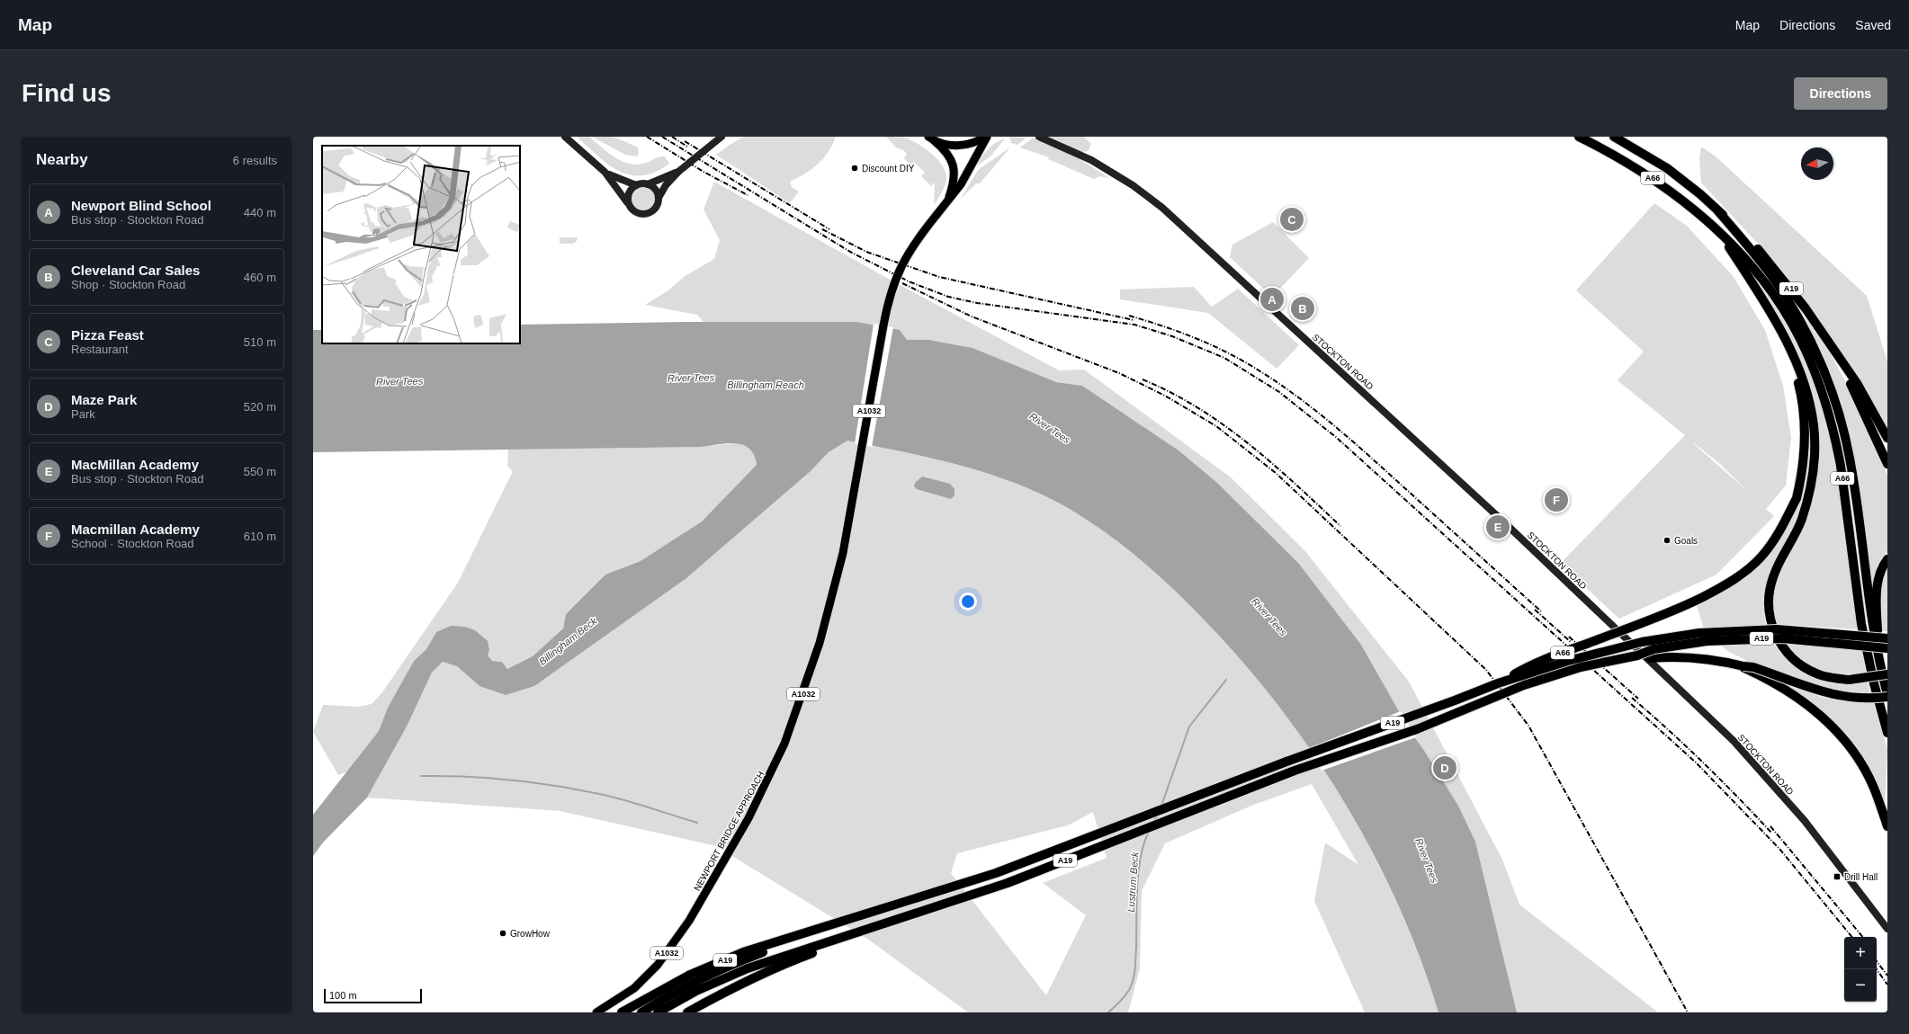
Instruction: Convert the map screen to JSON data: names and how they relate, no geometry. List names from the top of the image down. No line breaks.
{"streets":{"highway":["A66","A19"],"main road":["STOCKTON ROAD","A1032","NEWPORT BRIDGE APPROACH"]},"crossings":[["A66","A19"],["A1032","NEWPORT BRIDGE APPROACH"]],"water":["River Tees","Billingham Reach","Billingham Beck","Lustrum Beck"],"places":{"other":["Discount DIY","Goals","GrowHow"],"transit":["Drill Hall"]},"scale_bar":"100 m","north":"left","page":{"header":"Map","nav":["Map","Directions","Saved"],"buttons":"Directions","title":"Find us","heading":["Nearby","6 results"],"list":[{"mark":"A","name":"Newport Blind School","note":"Bus stop · Stockton Road","value":"440 m"},{"mark":"B","name":"Cleveland Car Sales","note":"Shop · Stockton Road","value":"460 m"},{"mark":"C","name":"Pizza Feast","note":"Restaurant","value":"510 m"},{"mark":"D","name":"Maze Park","note":"Park","value":"520 m"},{"mark":"E","name":"MacMillan Academy","note":"Bus stop · Stockton Road","value":"550 m"},{"mark":"F","name":"Macmillan Academy","note":"School · Stockton Road","value":"610 m"}],"pins":["C","A","B","F","E","D"],"map_buttons":["+","−"],"scale":"100 m"}}
